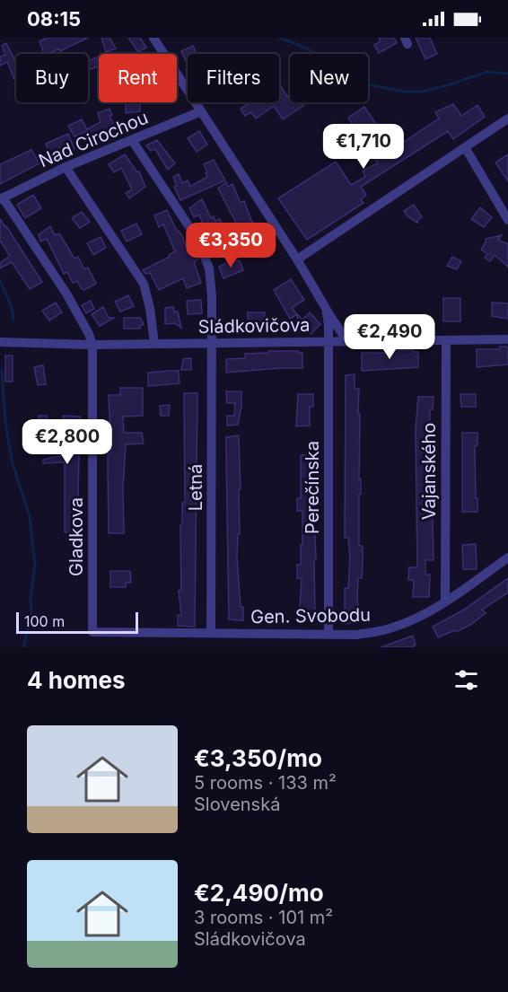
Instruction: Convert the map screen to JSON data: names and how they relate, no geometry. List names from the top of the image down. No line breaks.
{"streets":{"street":["Nad Cirochou","Sládkovičova","Vajanského","Letná","Perečínska","Gladkova","Gen. Svobodu"]},"crossings":[["Nad Cirochou","Letná"],["Nad Cirochou","Perečínska"],["Sládkovičova","Vajanského"],["Sládkovičova","Letná"],["Sládkovičova","Perečínska"],["Sládkovičova","Gladkova"],["Vajanského","Gen. Svobodu"],["Letná","Gen. Svobodu"],["Perečínska","Gen. Svobodu"],["Gladkova","Gen. Svobodu"]],"scale_bar":"100 m","page":{"status":"08:15","chip":["Buy","Rent","Filters","New"],"price":["€1,710","€3,350","€2,490","€2,800"],"scale":"100 m","heading":"4 homes","list":[{"name":"€3,350/mo","note":"5 rooms · 133 m² · Slovenská"},{"name":"€2,490/mo","note":"3 rooms · 101 m² · Sládkovičova"}]}}
